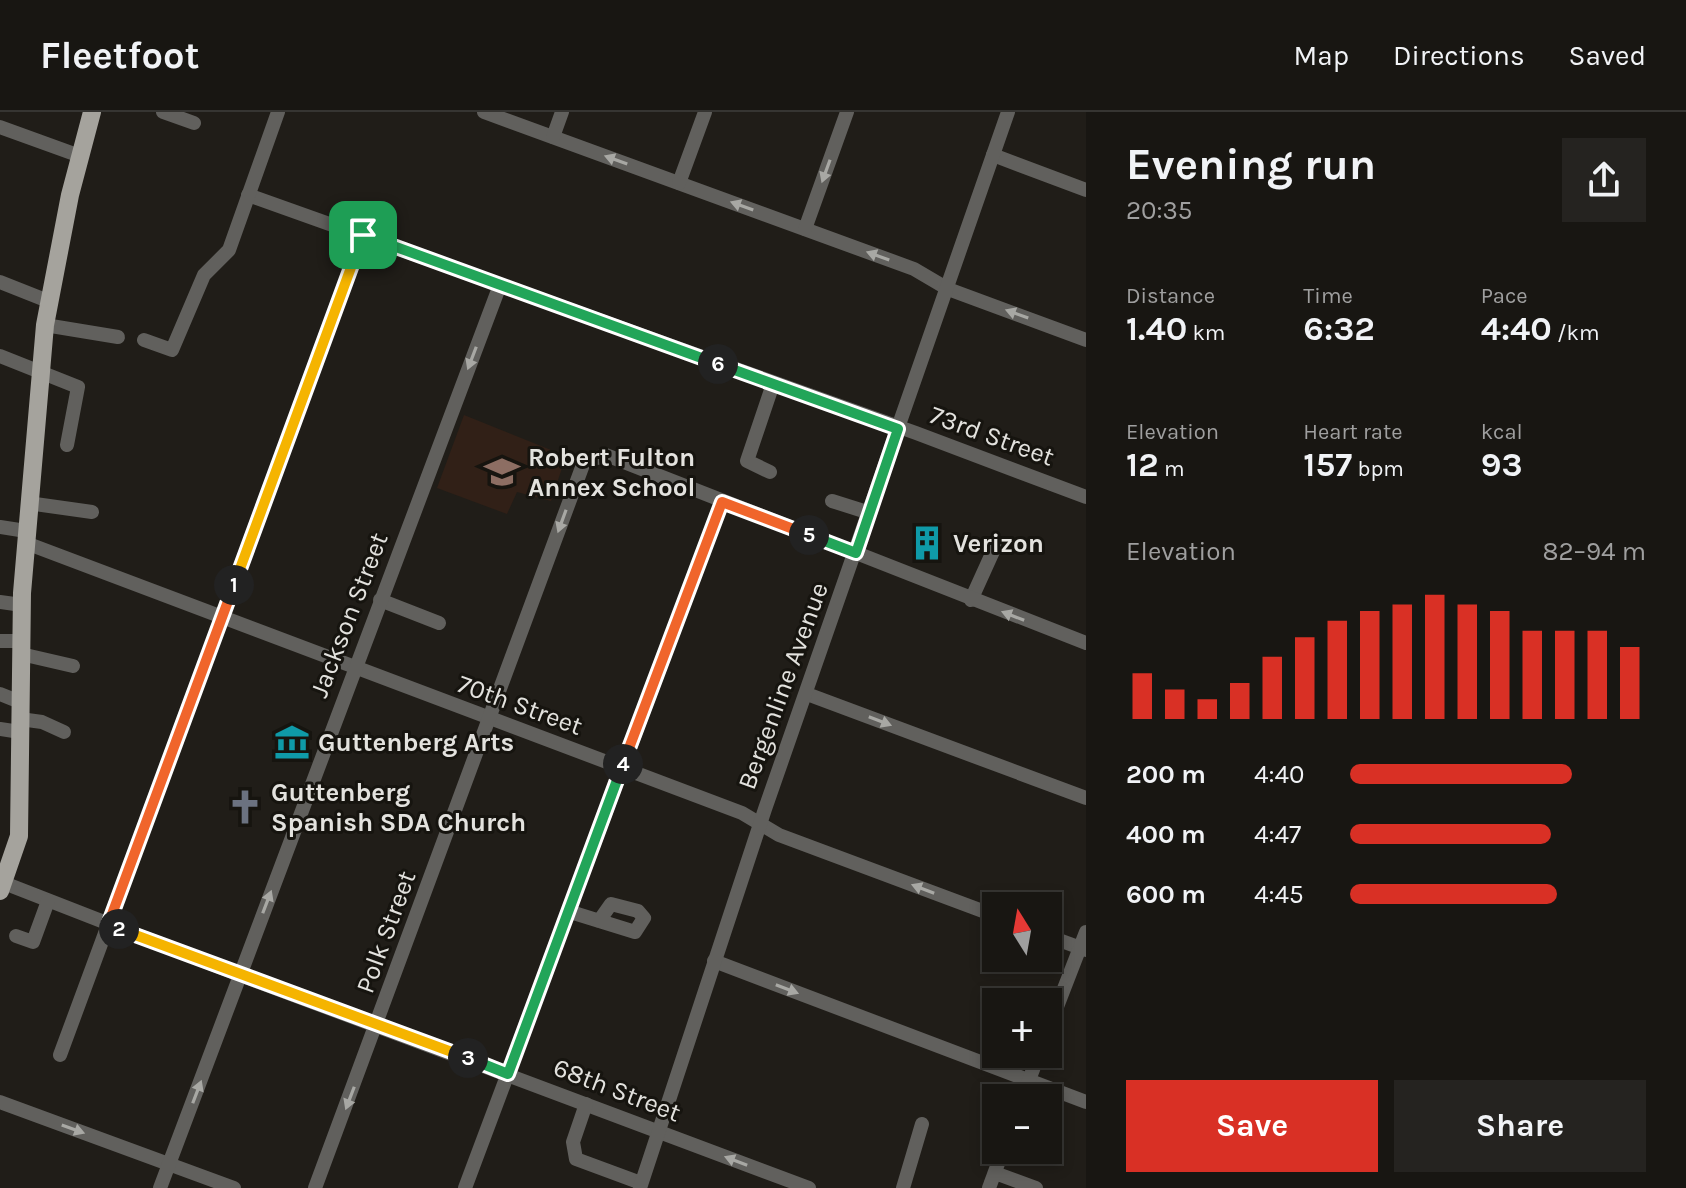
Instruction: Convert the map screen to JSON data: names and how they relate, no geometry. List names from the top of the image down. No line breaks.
{"streets":{"street":["73rd Street","Jackson Street","Bergenline Avenue","70th Street","Polk Street","68th Street"]},"crossings":[["73rd Street","Jackson Street"],["73rd Street","Bergenline Avenue"],["Jackson Street","70th Street"],["Jackson Street","68th Street"],["Bergenline Avenue","70th Street"],["Bergenline Avenue","68th Street"],["70th Street","Polk Street"],["Polk Street","68th Street"]],"one_way":["Polk Street"],"places":{"school or university":["Robert Fulton Annex School"],"building":["Verizon"],"museum":["Guttenberg Arts"],"church":["Guttenberg Spanish SDA Church"]},"north":"top","page":{"header":"Fleetfoot","nav":["Map","Directions","Saved"],"heading":["Evening run","20:35"],"stats":[["Distance","1.40 km"],["Time","6:32"],["Pace","4:40 /km"],["Elevation","12 m"],["Heart rate","157 bpm"],["kcal","93"]],"pins":["6","5","1","4","2","3"],"chart":["Elevation","82–94 m"],"list":[{"name":"200 m","note":"4:40"},{"name":"400 m","note":"4:47"},{"name":"600 m","note":"4:45"}],"map_buttons":["+","−"],"buttons":["Save","Share"]}}
